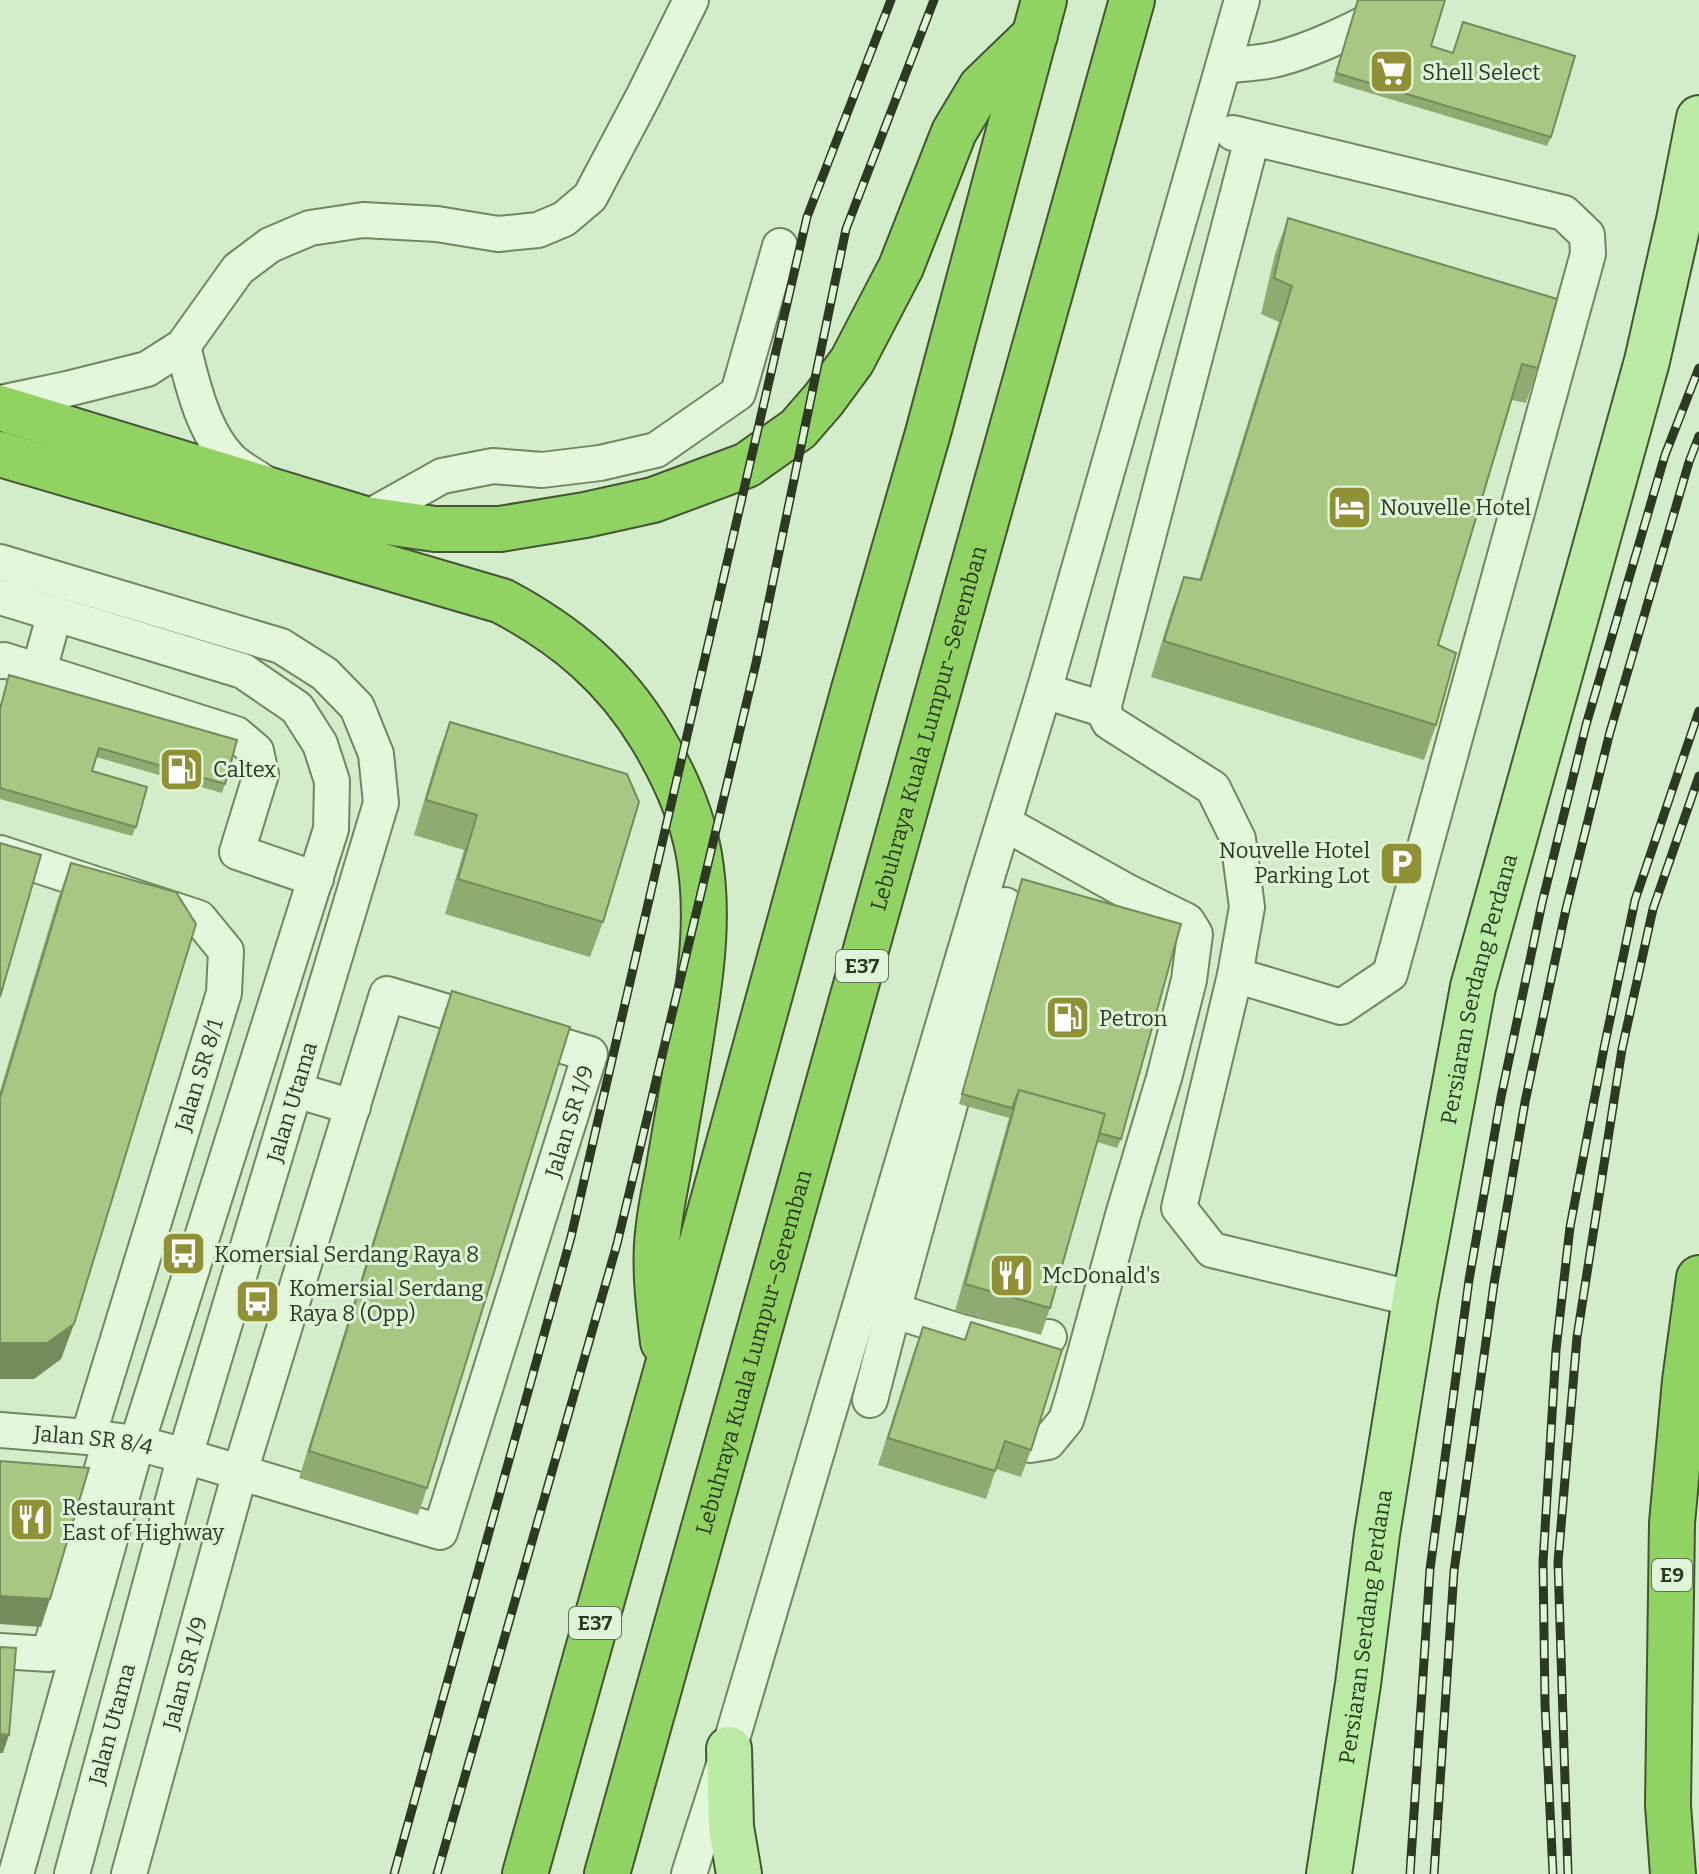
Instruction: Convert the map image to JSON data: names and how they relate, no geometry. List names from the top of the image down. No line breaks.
{"streets":{"highway":["Lebuhraya Kuala Lumpur–Seremban","E37","E9"],"main road":["Persiaran Serdang Perdana"],"street":["Jalan SR 8/1","Jalan Utama","Jalan SR 1/9","Jalan SR 8/4"]},"crossings":[["Jalan SR 8/1","Jalan Utama"],["Jalan SR 8/1","Jalan SR 8/4"],["Jalan Utama","Jalan SR 1/9"],["Jalan Utama","Jalan SR 8/4"],["Jalan SR 1/9","Jalan SR 8/4"]],"places":{"supermarket":["Shell Select"],"hotel":["Nouvelle Hotel"],"fuel station":["Caltex","Petron"],"parking":["Nouvelle Hotel Parking Lot"],"bus stop":["Komersial Serdang Raya 8","Komersial Serdang Raya 8 (Opp)"],"restaurant":["McDonald's","Restaurant East of Highway"]}}
